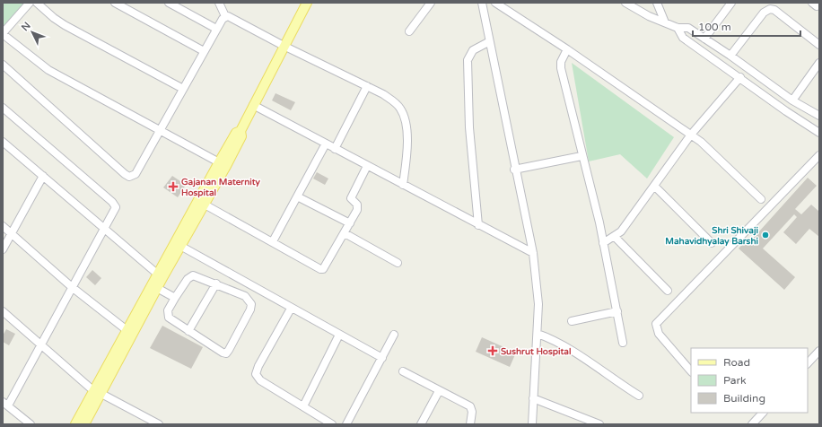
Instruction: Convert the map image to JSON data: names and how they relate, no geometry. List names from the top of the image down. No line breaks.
{"places":{"health":["Gajanan Maternity Hospital","Sushrut Hospital"],"other":["Shri Shivaji Mahavidhyalay Barshi"]},"legend":["Road","Park","Building"],"scale_bar":"100 m","north":"top left"}
